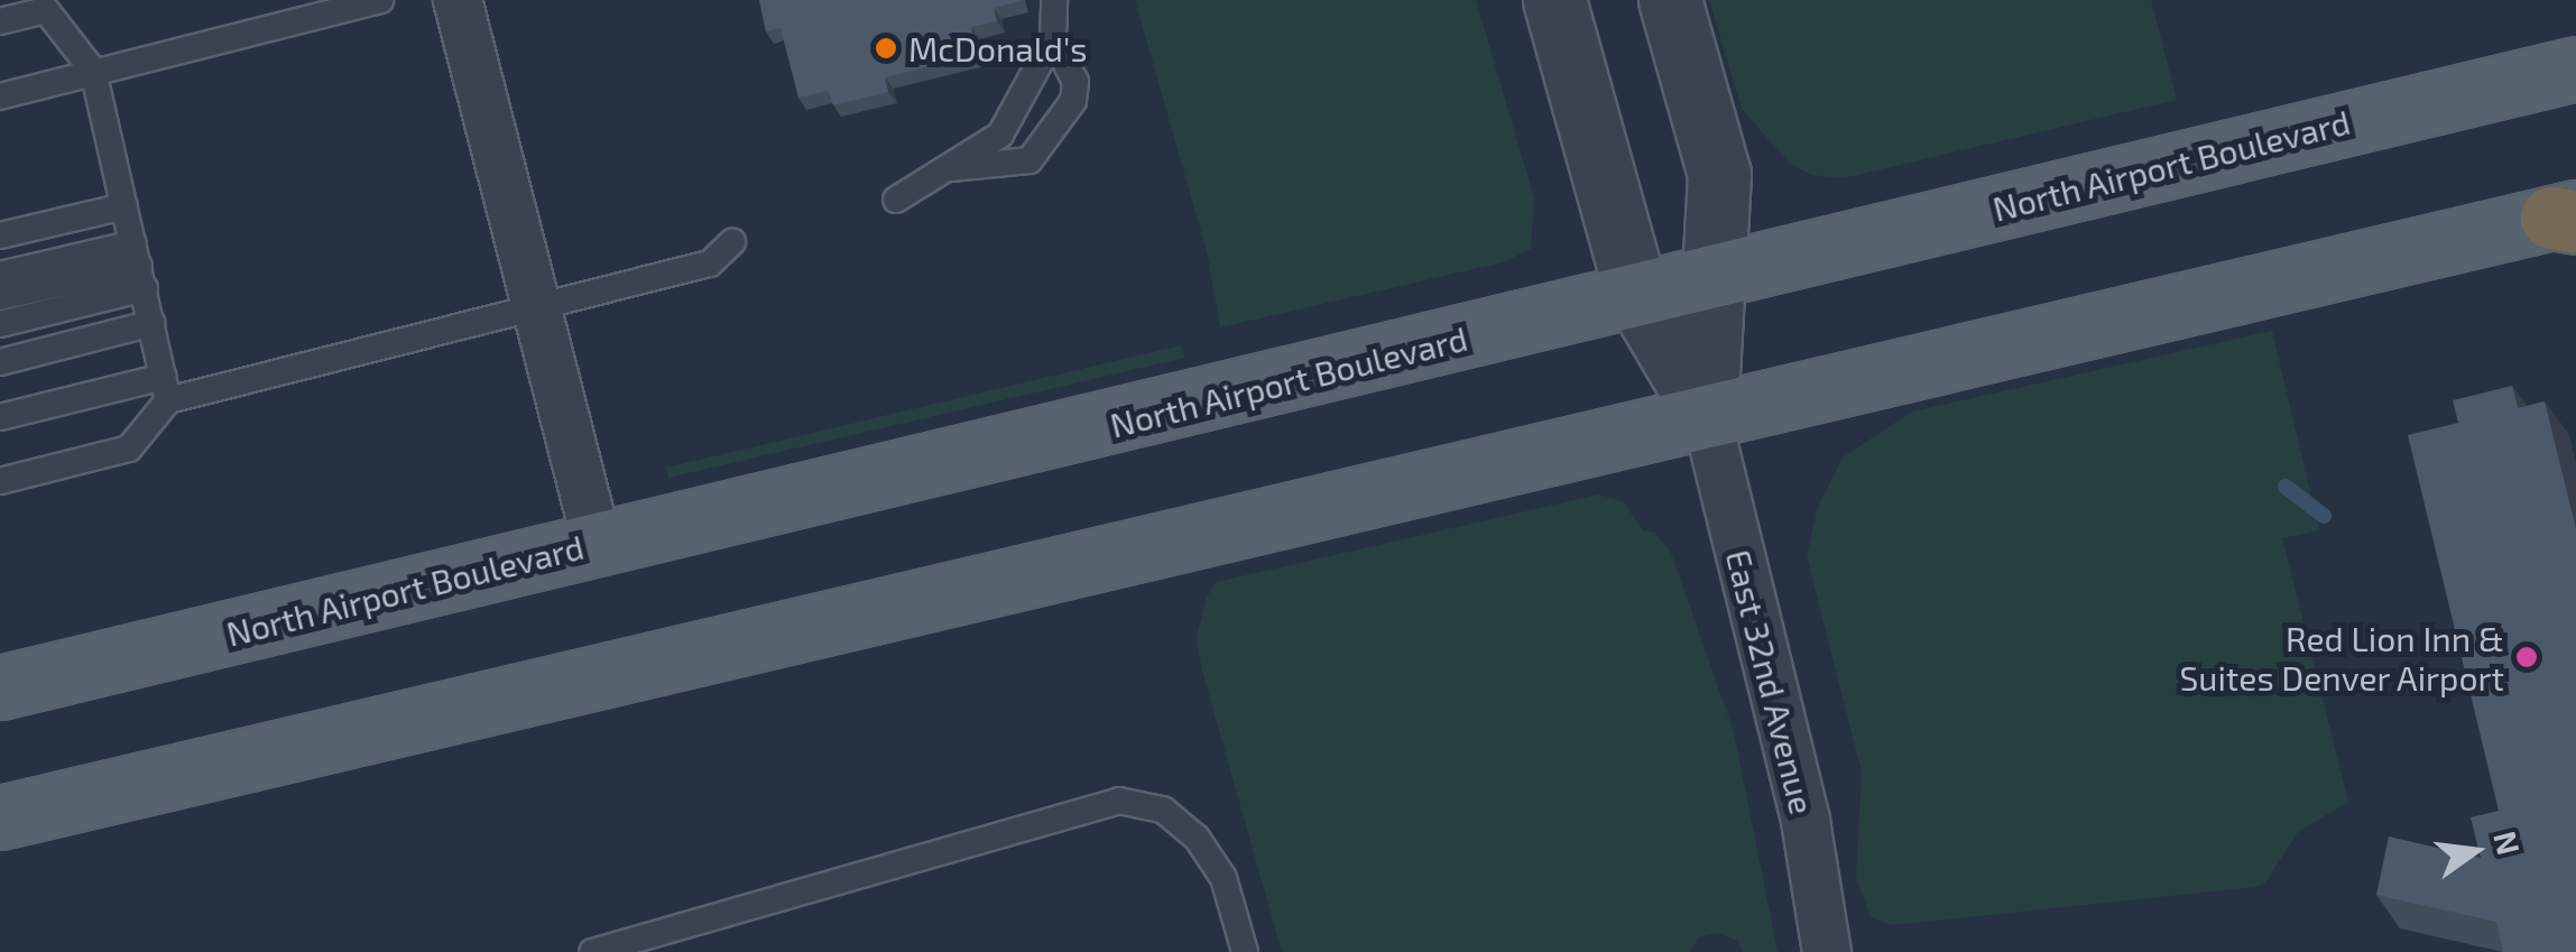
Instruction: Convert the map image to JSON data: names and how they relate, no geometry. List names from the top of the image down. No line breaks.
{"streets":{"main road":["North Airport Boulevard"],"street":["East 32nd Avenue"]},"crossings":[["North Airport Boulevard","East 32nd Avenue"]],"places":["McDonald's","Red Lion Inn & Suites Denver Airport"],"north":"right"}
